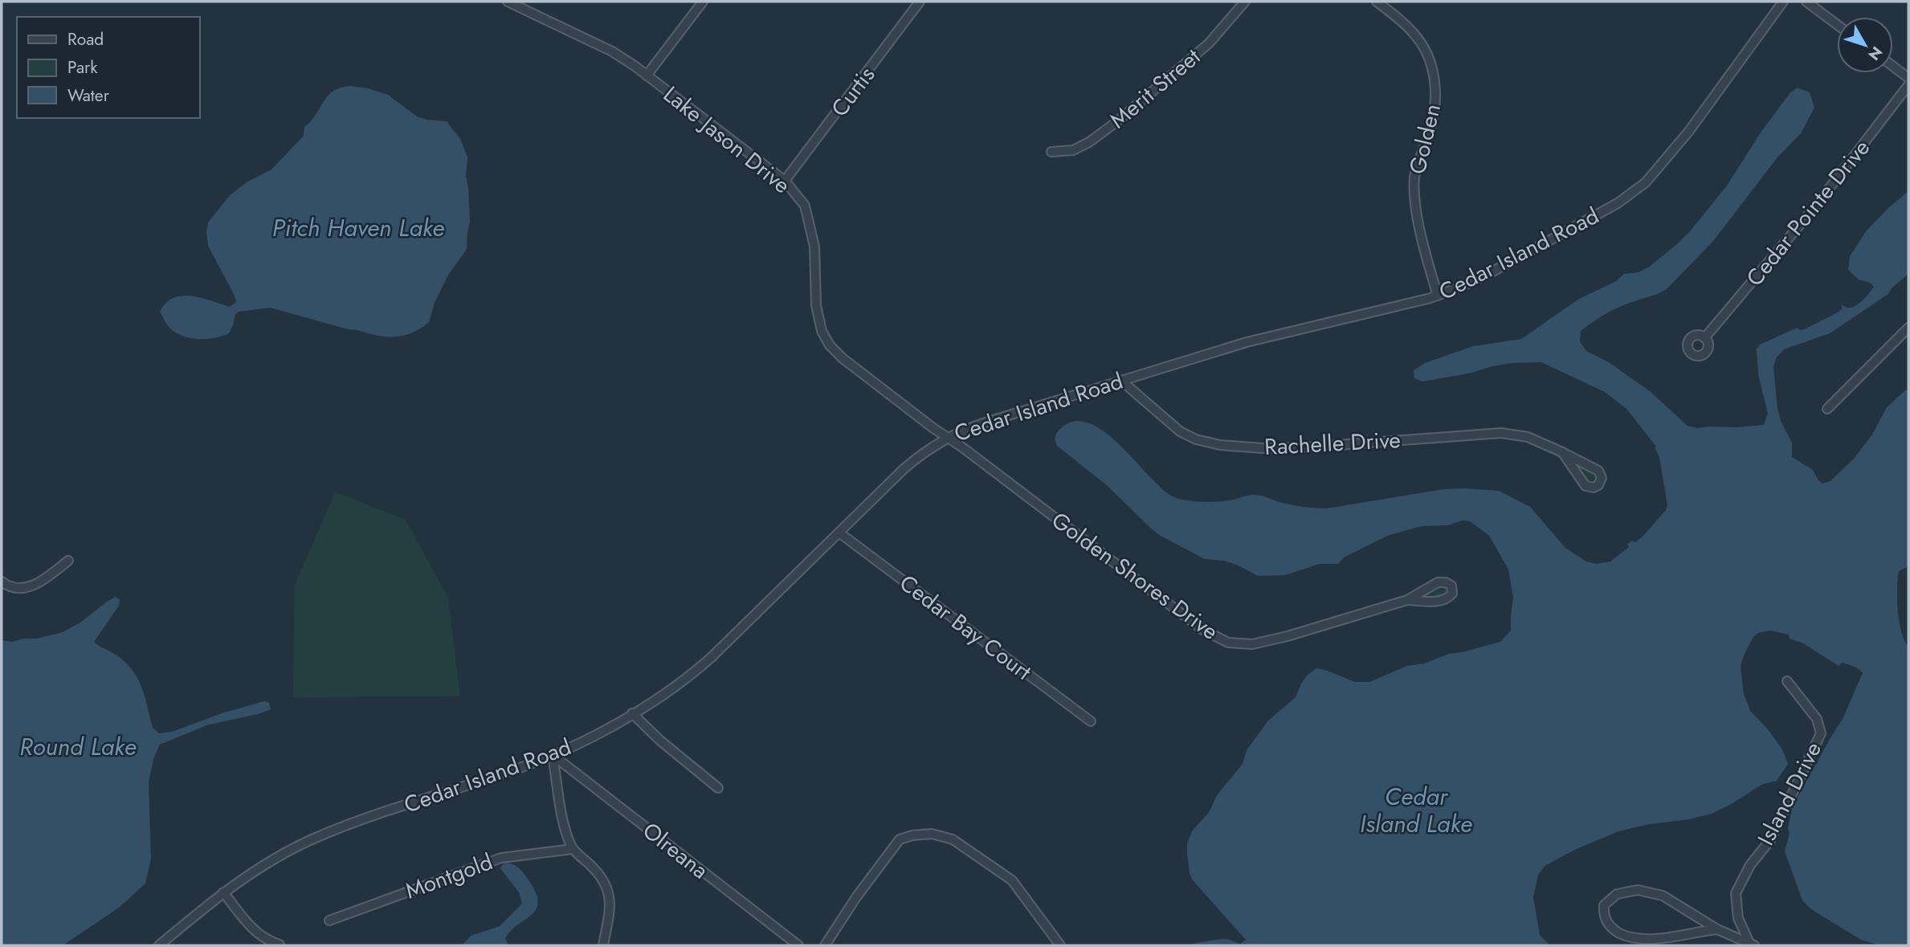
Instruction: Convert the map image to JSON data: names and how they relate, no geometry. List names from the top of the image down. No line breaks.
{"streets":{"street":["Merit Street","Curtis","Golden","Lake Jason Drive","Cedar Pointe Drive","Cedar Island Road","Rachelle Drive","Golden Shores Drive","Cedar Bay Court","Island Drive","Olreana","Montgold"]},"crossings":[["Curtis","Lake Jason Drive"],["Golden","Cedar Island Road"],["Lake Jason Drive","Cedar Island Road"],["Lake Jason Drive","Golden Shores Drive"],["Cedar Island Road","Rachelle Drive"],["Cedar Island Road","Golden Shores Drive"],["Cedar Island Road","Cedar Bay Court"],["Cedar Island Road","Olreana"]],"water":["Pitch Haven Lake","Round Lake","Cedar Island Lake"],"legend":["Road","Park","Water"],"north":"bottom right"}
